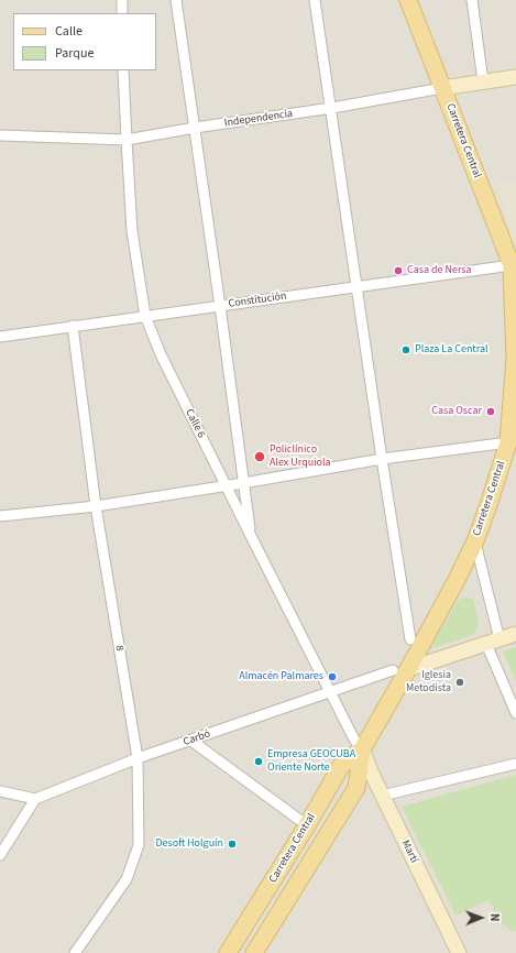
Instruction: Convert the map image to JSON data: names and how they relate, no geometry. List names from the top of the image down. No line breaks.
{"streets":{"main road":["Independencia","Carretera Central","Carbó","Martí"],"street":["Constitución","Calle 6","8"]},"crossings":[["Independencia","Carretera Central"],["Independencia","Calle 6"],["Carretera Central","Constitución"],["Carretera Central","Calle 6"],["Carretera Central","Carbó"],["Carretera Central","Martí"],["Constitución","Calle 6"],["Constitución","8"],["Calle 6","Carbó"],["Calle 6","Martí"],["8","Carbó"]],"places":["Casa de Nersa","Plaza La Central","Casa Oscar","Policlínico Alex Urquiola","Almacén Palmares","Iglesia Metodista","Empresa GEOCUBA Oriente Norte","Desoft Holguín"],"legend":["Calle","Parque"],"north":"right"}
